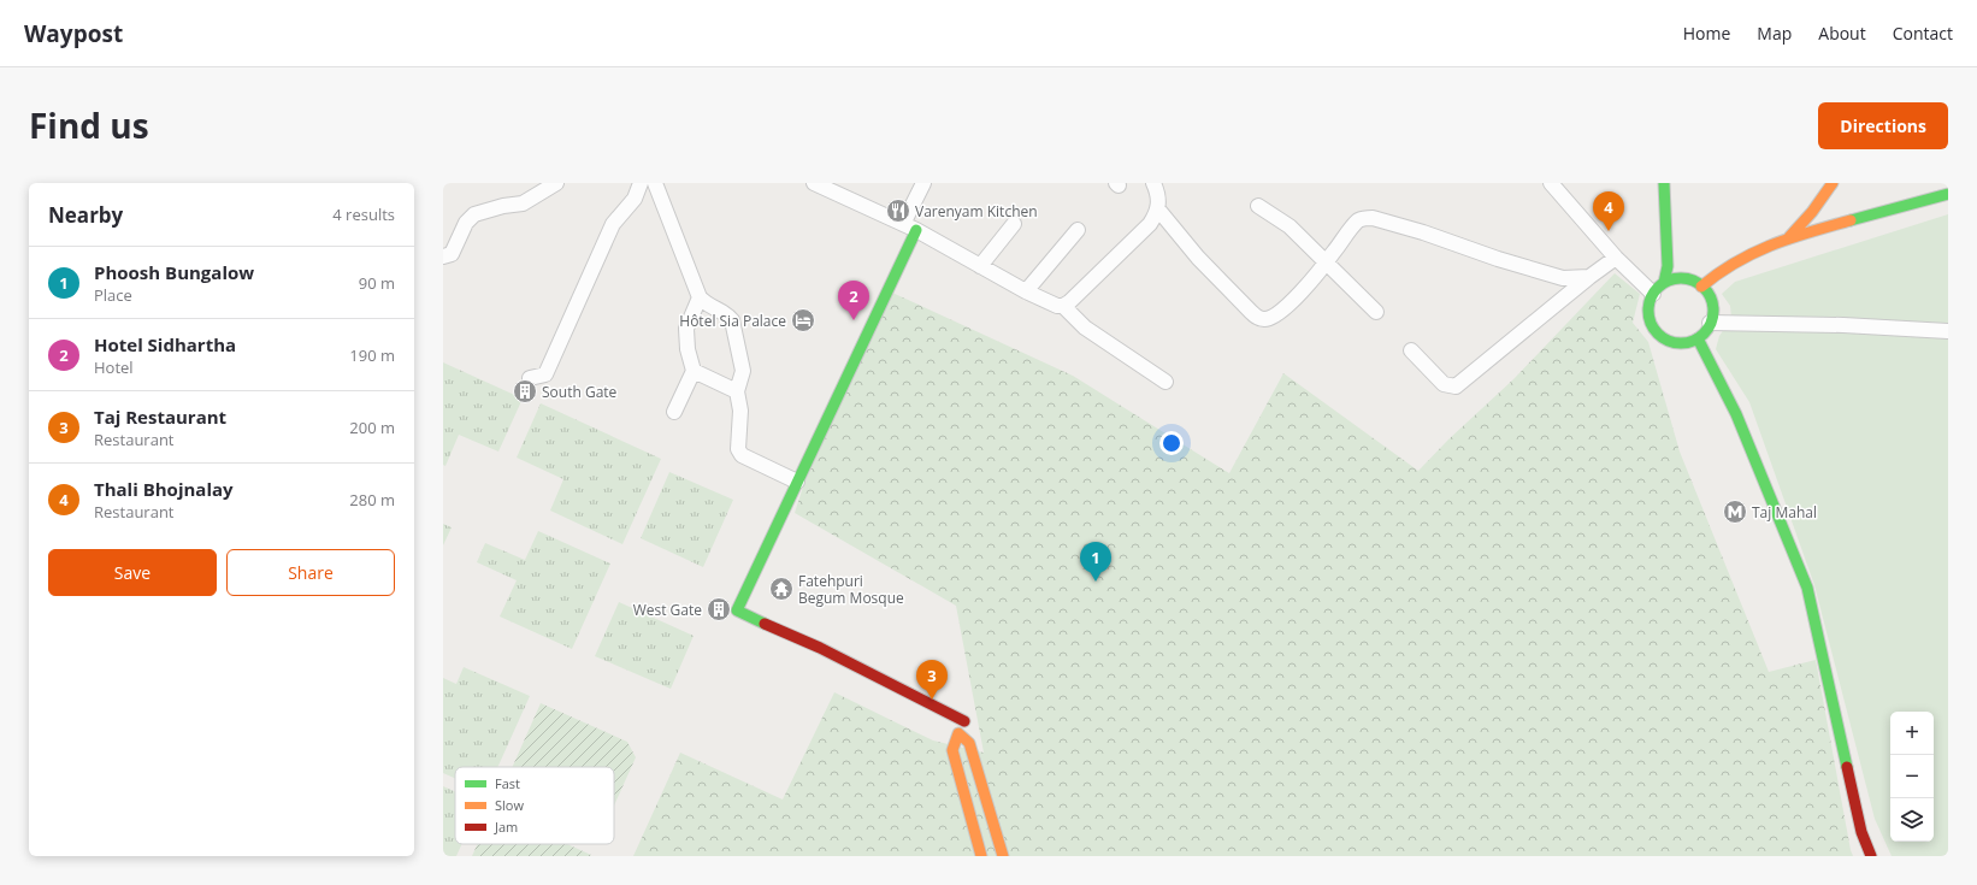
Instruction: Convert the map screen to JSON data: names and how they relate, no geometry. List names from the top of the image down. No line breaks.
{"places":{"restaurant":["Varenyam Kitchen"],"hotel":["Hôtel Sia Palace"],"building":["South Gate","West Gate"],"metro station":["Taj Mahal"],"temple":["Fatehpuri Begum Mosque"]},"legend":["Fast","Slow","Jam"],"page":{"header":"Waypost","nav":["Home","Map","About","Contact"],"title":"Find us","buttons":["Directions",["Save","Share"]],"heading":["Nearby","4 results"],"pins":["4","2","1","3"],"list":[{"mark":"1","name":"Phoosh Bungalow","note":"Place","value":"90 m"},{"mark":"2","name":"Hotel Sidhartha","note":"Hotel","value":"190 m"},{"mark":"3","name":"Taj Restaurant","note":"Restaurant","value":"200 m"},{"mark":"4","name":"Thali Bhojnalay","note":"Restaurant","value":"280 m"}],"map_buttons":["+","−"]}}
